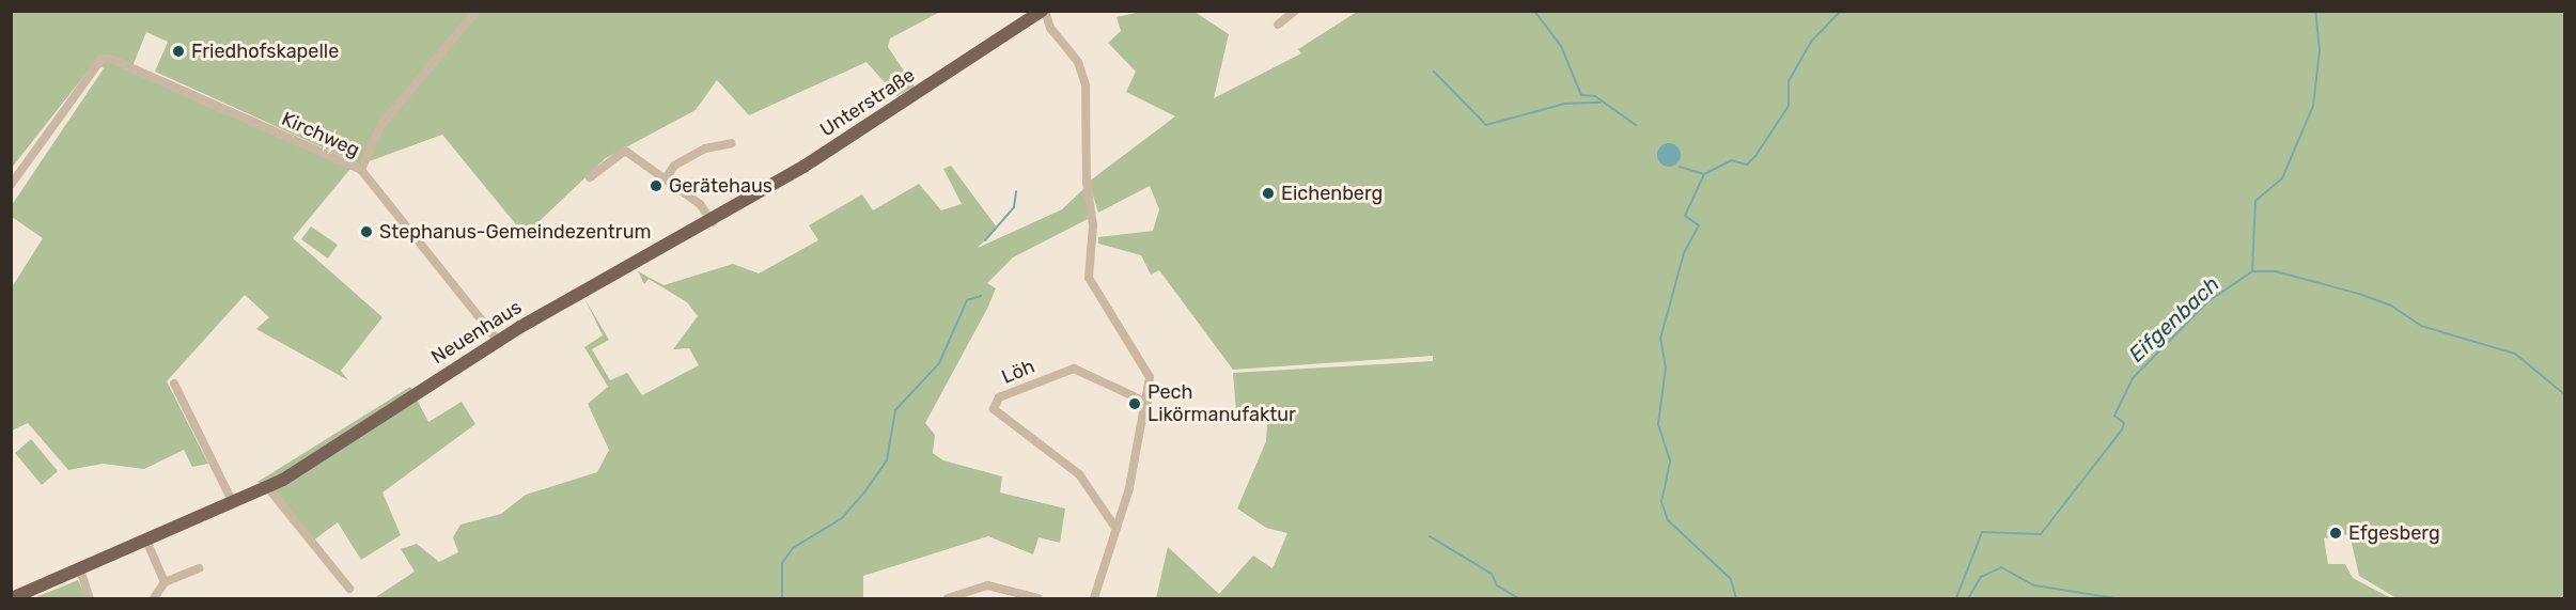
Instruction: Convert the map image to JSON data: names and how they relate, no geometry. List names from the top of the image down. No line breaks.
{"streets":{"main road":["Unterstraße","Neuenhaus"],"street":["Kirchweg","Löh"]},"crossings":[["Unterstraße","Neuenhaus"],["Unterstraße","Löh"],["Kirchweg","Neuenhaus"]],"water":["Eifgenbach"],"places":["Friedhofskapelle","Gerätehaus","Eichenberg","Stephanus-Gemeindezentrum","Pech Likörmanufaktur","Efgesberg"]}
